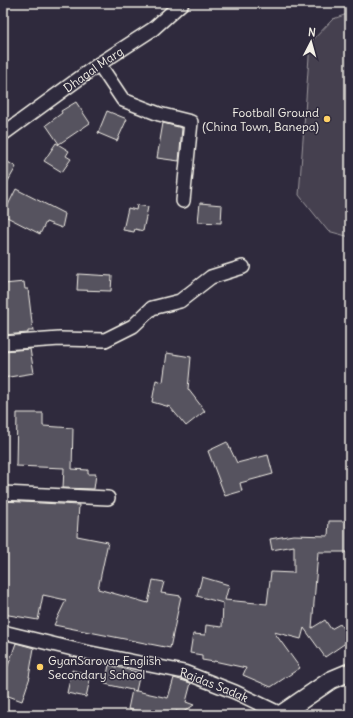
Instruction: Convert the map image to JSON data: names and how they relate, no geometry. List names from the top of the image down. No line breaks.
{"streets":{"street":["Dhagal Marg","Rajdas Sadak"]},"places":["Football Ground (China Town, Banepa)","GyanSarovar English Secondary School"],"north":"top"}
